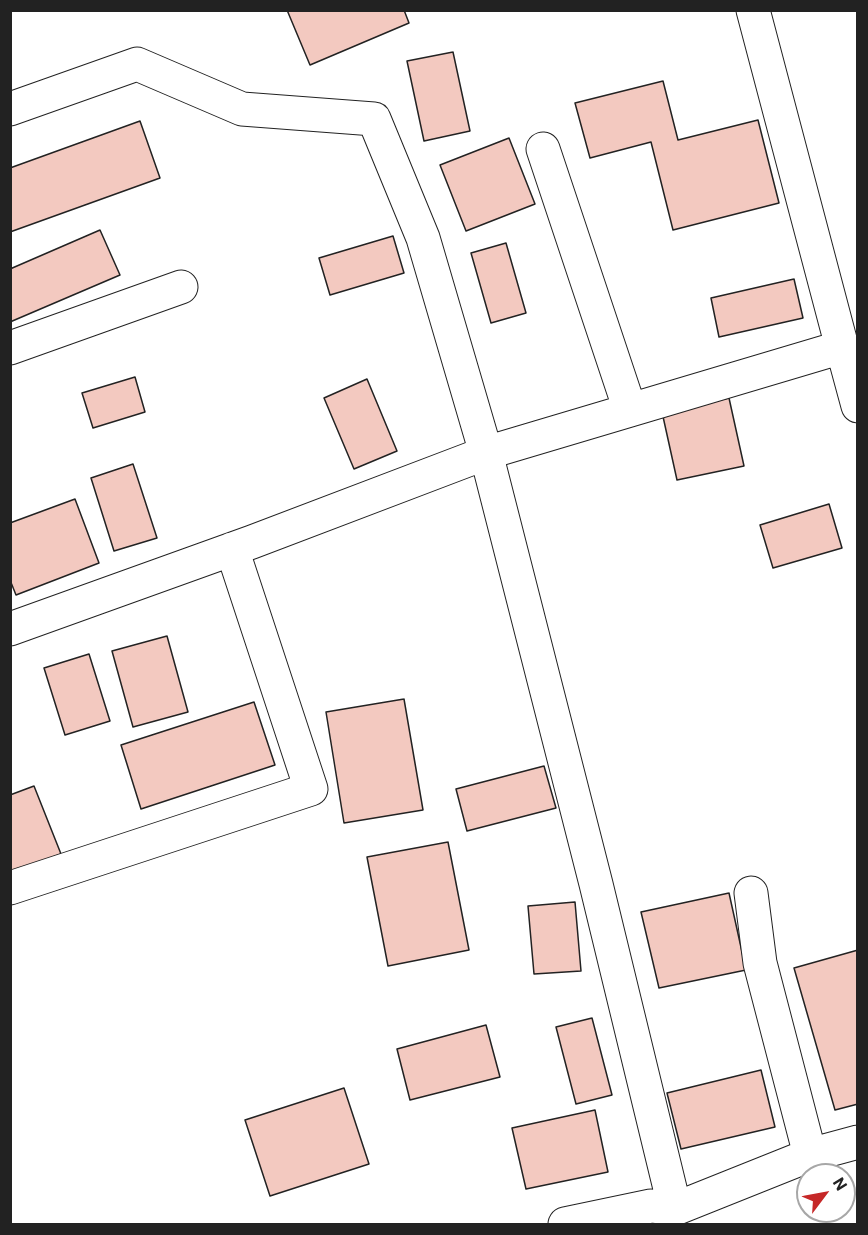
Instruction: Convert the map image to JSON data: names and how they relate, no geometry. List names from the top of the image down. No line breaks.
{"north":"top right"}
